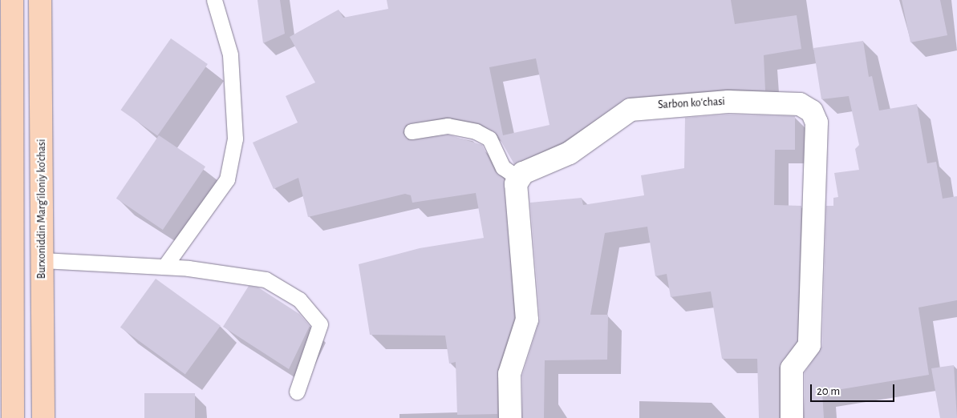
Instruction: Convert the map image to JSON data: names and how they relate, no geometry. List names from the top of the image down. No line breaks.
{"streets":{"main road":["Burxoniddin Marg’iloniy ko’chasi"],"street":["Sarbon koʻchasi"]},"scale_bar":"20 m"}
